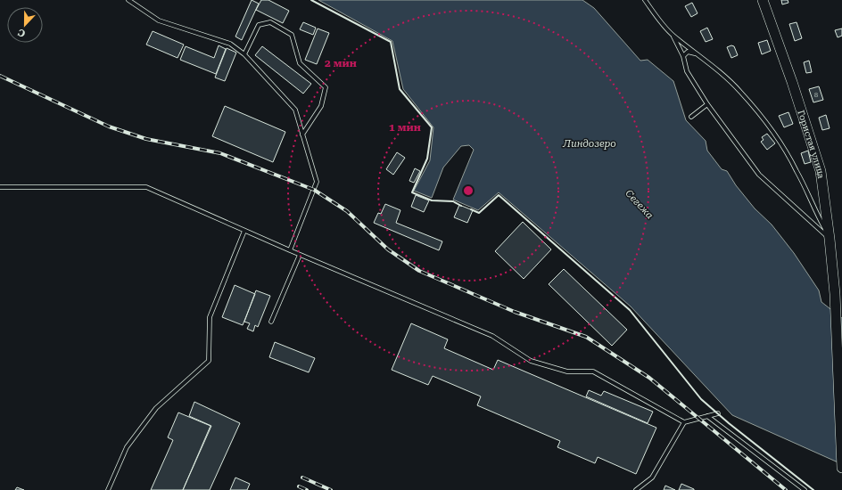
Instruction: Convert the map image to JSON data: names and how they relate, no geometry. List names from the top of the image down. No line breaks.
{"streets":{"street":["Гористая улица"]},"water":["Линдозеро","Сегежа"],"house_numbers":["8"],"north":"bottom","rings":["2 мин","1 мин"]}
